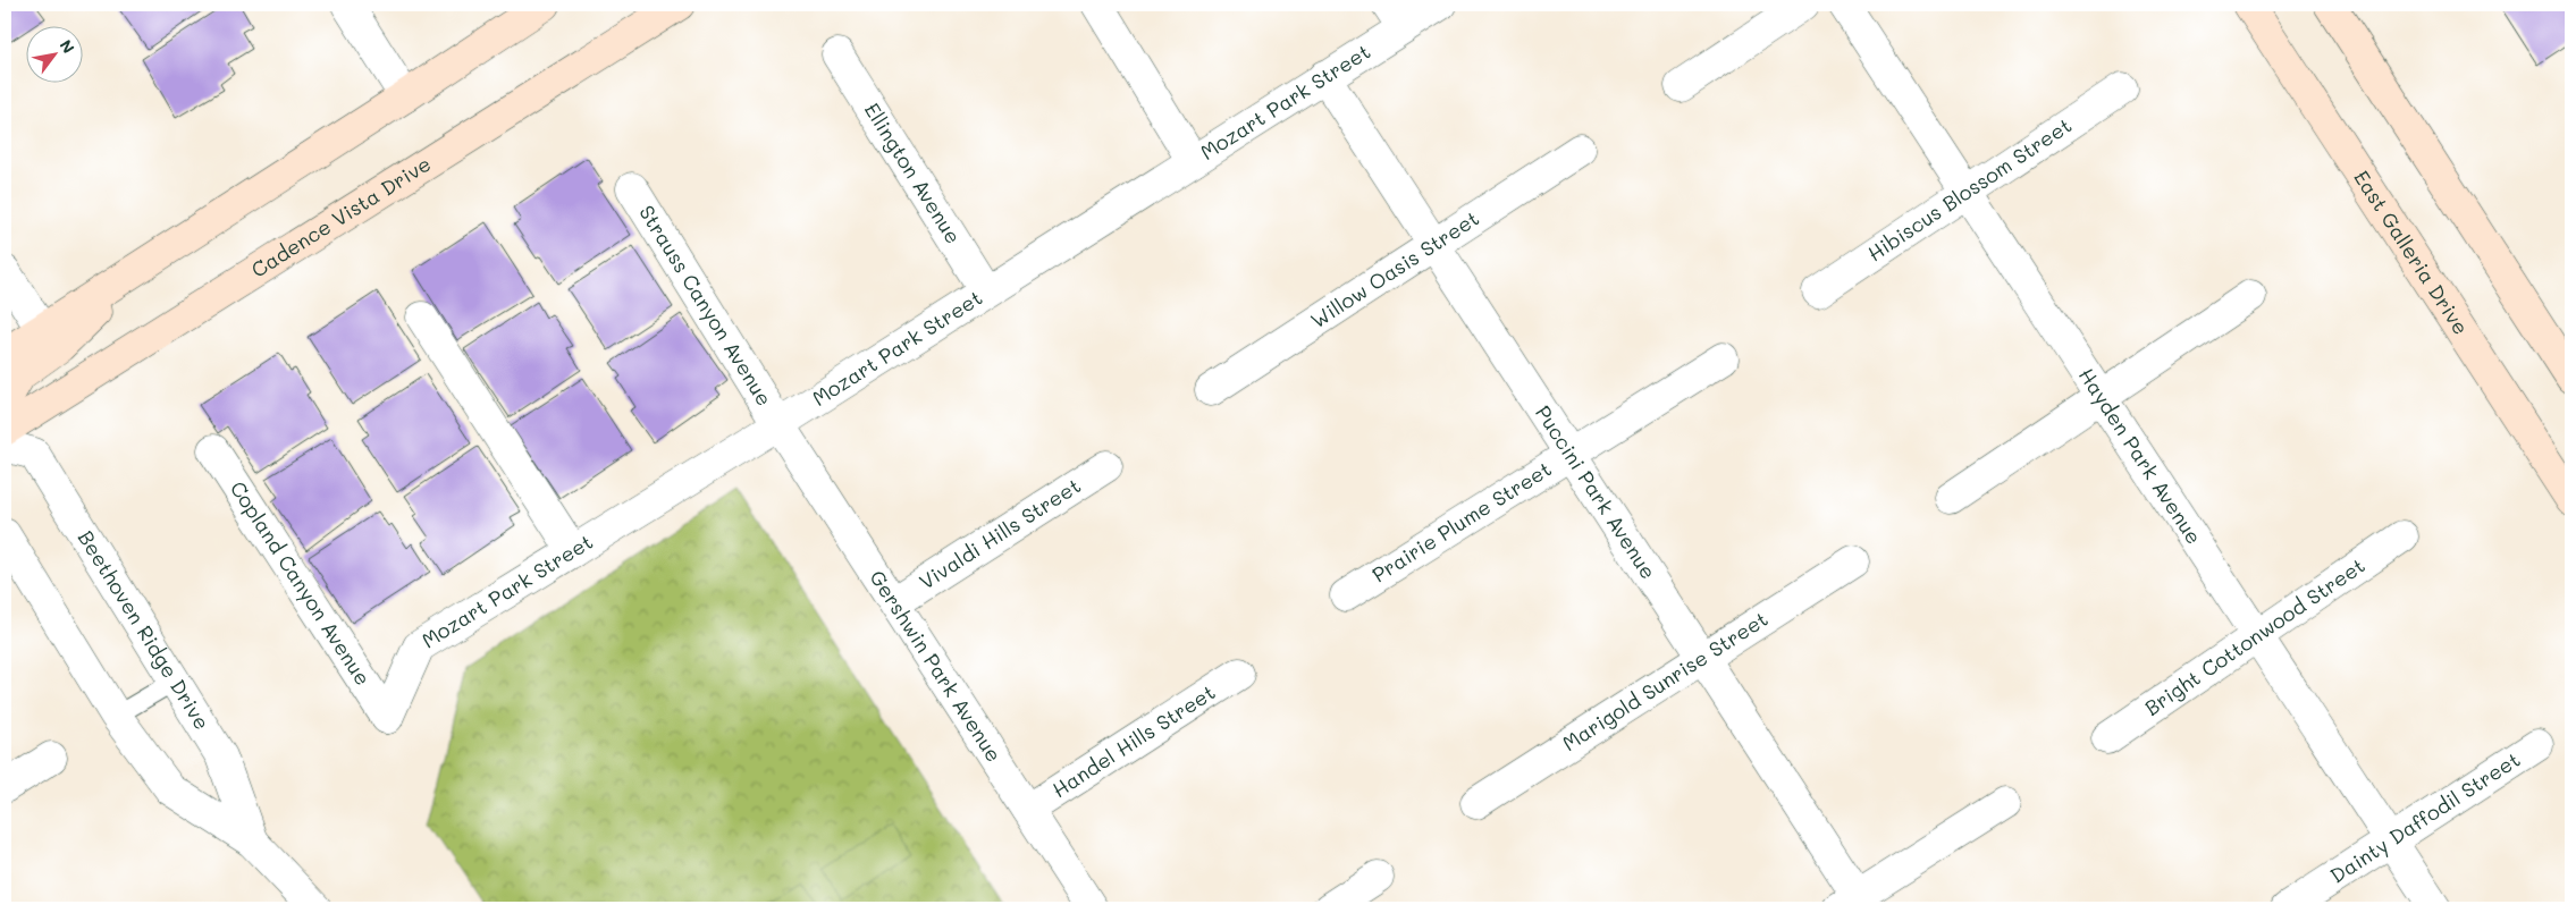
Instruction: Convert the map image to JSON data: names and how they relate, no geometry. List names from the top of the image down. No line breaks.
{"streets":{"street":["Mozart Park Street","Ellington Avenue","Hibiscus Blossom Street","Cadence Vista Drive","East Galleria Drive","Willow Oasis Street","Strauss Canyon Avenue","Hayden Park Avenue","Puccini Park Avenue","Prairie Plume Street","Vivaldi Hills Street","Copland Canyon Avenue","Beethoven Ridge Drive","Bright Cottonwood Street","Gershwin Park Avenue","Marigold Sunrise Street","Handel Hills Street","Dainty Daffodil Street"]},"crossings":[["Mozart Park Street","Ellington Avenue"],["Mozart Park Street","Strauss Canyon Avenue"],["Mozart Park Street","Puccini Park Avenue"],["Mozart Park Street","Copland Canyon Avenue"],["Mozart Park Street","Gershwin Park Avenue"],["Hibiscus Blossom Street","Hayden Park Avenue"],["Willow Oasis Street","Puccini Park Avenue"],["Strauss Canyon Avenue","Gershwin Park Avenue"],["Hayden Park Avenue","Bright Cottonwood Street"],["Hayden Park Avenue","Dainty Daffodil Street"],["Puccini Park Avenue","Prairie Plume Street"],["Puccini Park Avenue","Marigold Sunrise Street"],["Vivaldi Hills Street","Gershwin Park Avenue"],["Gershwin Park Avenue","Handel Hills Street"]],"north":"top right"}
